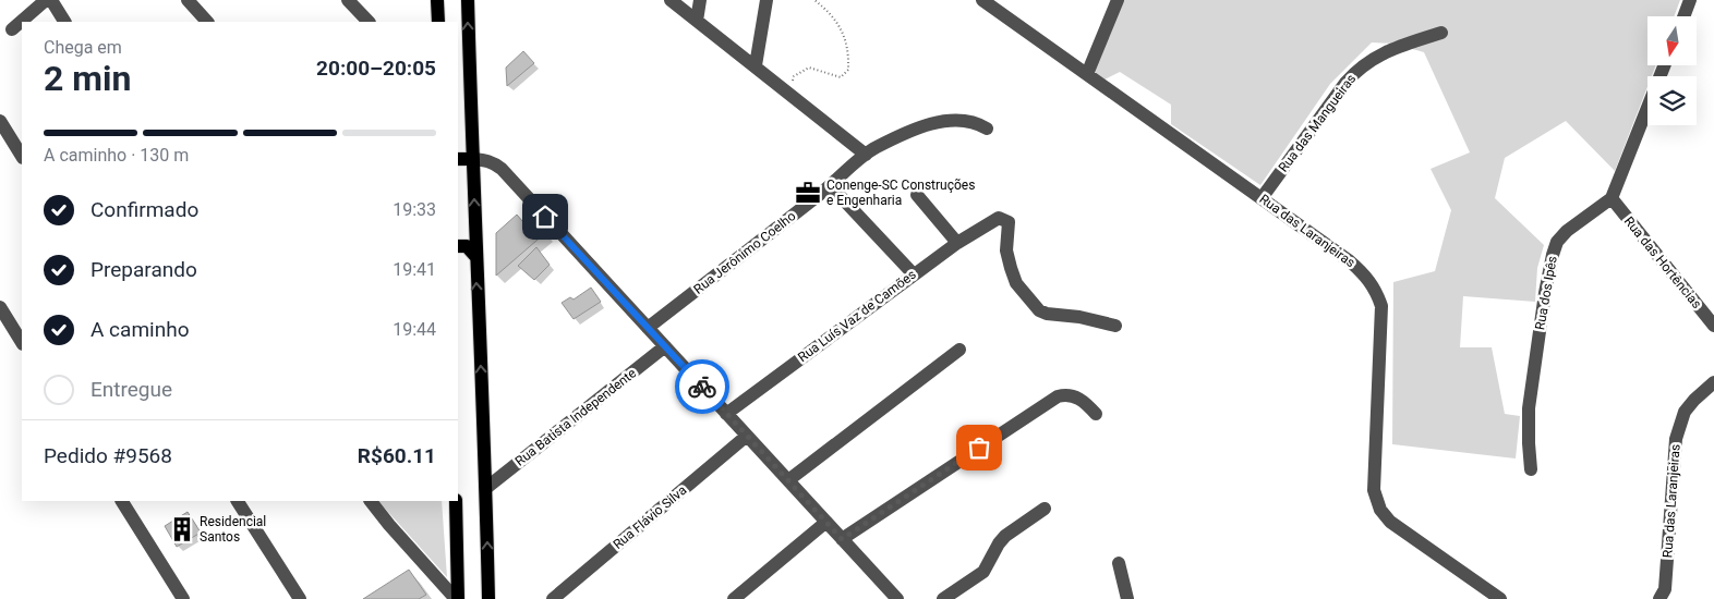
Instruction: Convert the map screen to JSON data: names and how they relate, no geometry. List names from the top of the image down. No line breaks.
{"streets":{"street":["Rua das Mangueiras","Rua das Laranjeiras","Rua Jerônimo Coelho","Rua das Hortências","Rua dos Ipês","Rua Luís Vaz de Camões","Rua Batista Independente","Rua Flávio Silva"]},"crossings":[["Rua das Mangueiras","Rua das Laranjeiras"],["Rua das Hortências","Rua dos Ipês"]],"places":{"office":["Conenge-SC Construções e Engenharia"],"building":["Residencial Santos"]},"north":"bottom","page":{"heading":["2 min","Chega em","20:00–20:05"],"panel":["Pedido #9568","R$60.11"],"bar":"A caminho · 130 m","list":[["Confirmado","19:33"],["Preparando","19:41"],["A caminho","19:44"],"Entregue"]}}
